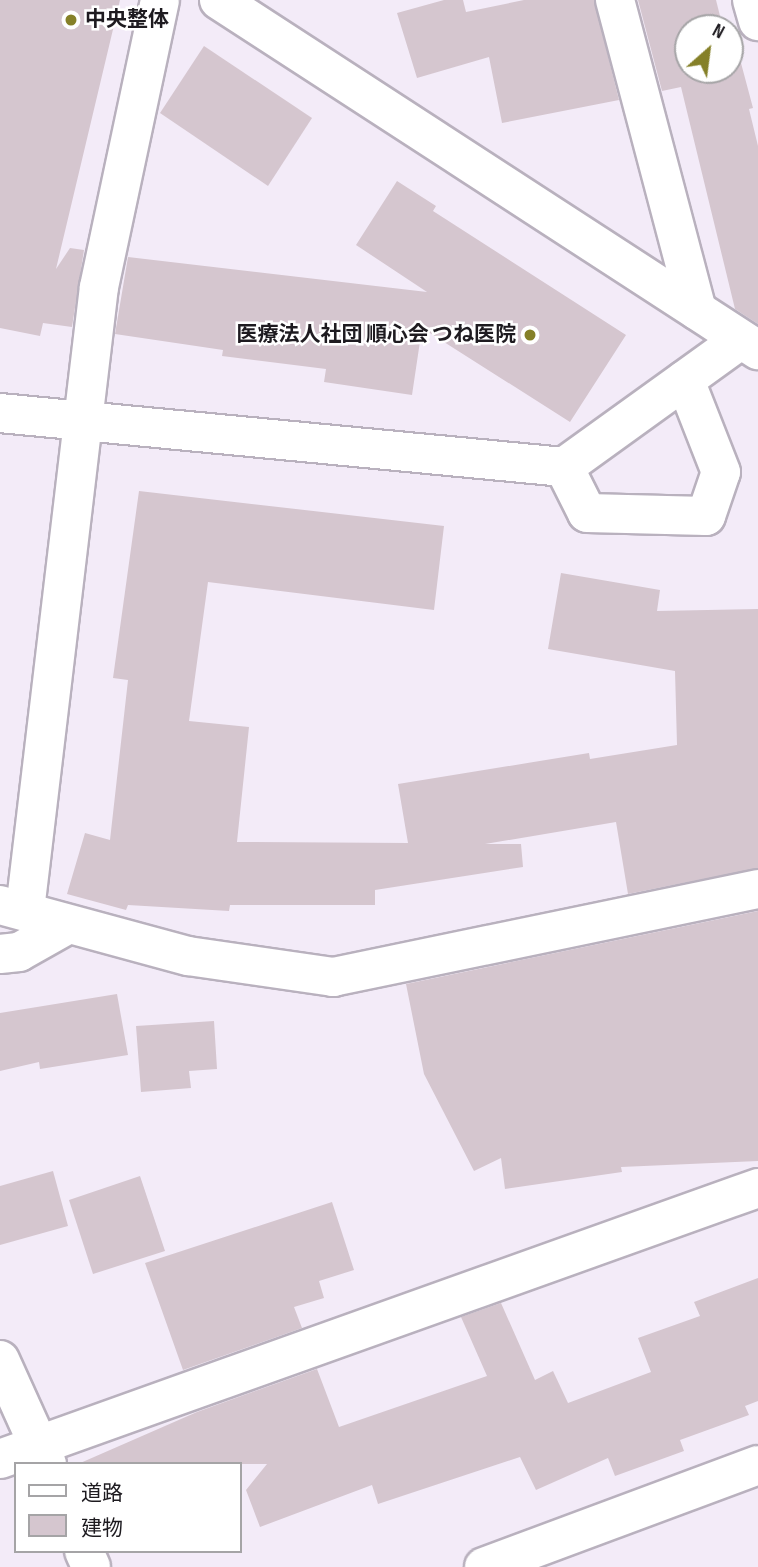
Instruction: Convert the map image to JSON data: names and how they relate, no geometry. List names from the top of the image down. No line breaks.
{"places":["中央整体","医療法人社団 順心会 つね医院"],"legend":["道路","建物"],"north":"top right"}
